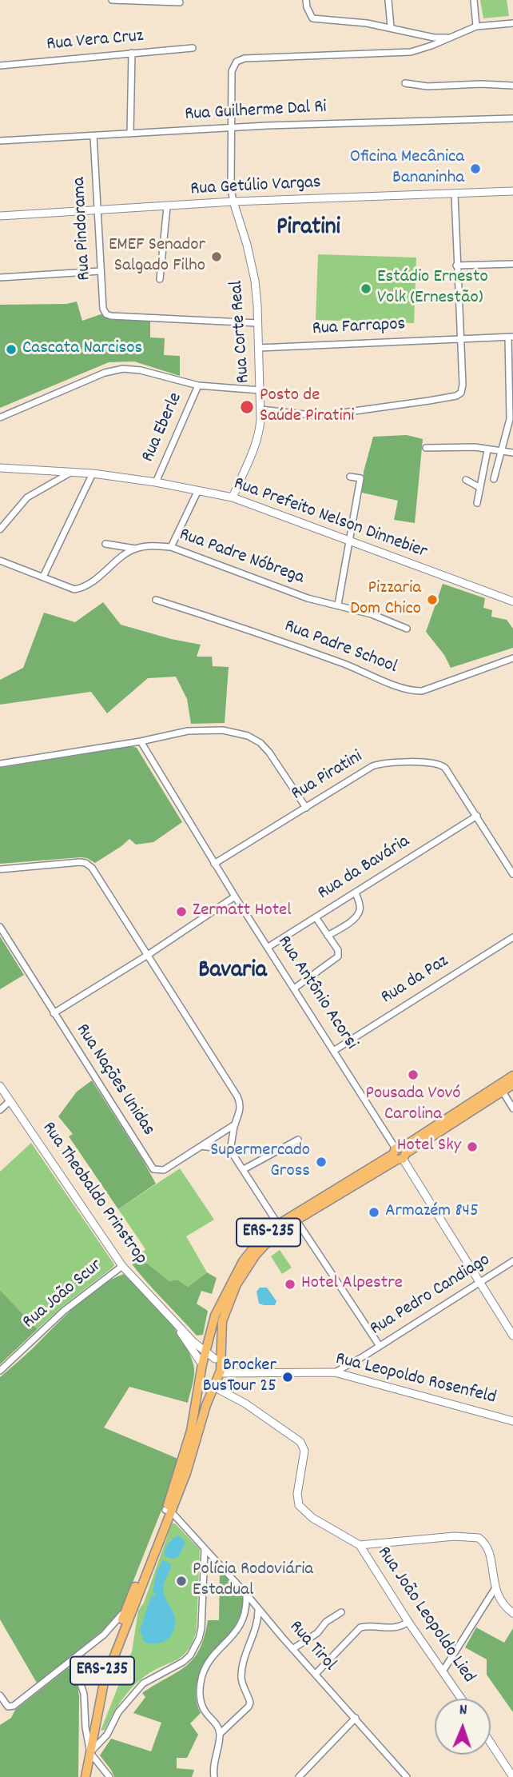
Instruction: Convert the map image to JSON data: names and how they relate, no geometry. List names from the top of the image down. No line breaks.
{"streets":{"main road":["ERS-235"],"street":["Rua Vera Cruz","Rua Guilherme Dal Ri","Rua Getúlio Vargas","Rua Pindorama","Rua Farrapos","Rua Corte Real","Rua Eberle","Rua Prefeito Nelson Dinnebier","Rua Padre Nóbrega","Rua Padre School","Rua Piratini","Rua da Bavária","Rua da Paz","Rua Antônio Acorsi","Rua Nações Unidas","Rua Theobaldo Prinstrop","Rua João Scur","Rua Pedro Candiago","Rua Leopoldo Rosenfeld","Rua João Leopoldo Lied","Rua Tirol"]},"crossings":[["Rua Guilherme Dal Ri","Rua Pindorama"],["Rua Guilherme Dal Ri","Rua Corte Real"],["Rua Getúlio Vargas","Rua Pindorama"],["Rua Getúlio Vargas","Rua Corte Real"],["Rua Pindorama","Rua Corte Real"],["Rua Farrapos","Rua Corte Real"],["Rua Corte Real","Rua Prefeito Nelson Dinnebier"],["Rua Eberle","Rua Prefeito Nelson Dinnebier"],["Rua Piratini","Rua da Bavária"],["Rua Piratini","Rua Antônio Acorsi"],["Rua da Bavária","Rua Antônio Acorsi"],["Rua da Paz","Rua Antônio Acorsi"],["Rua Antônio Acorsi","ERS-235"],["Rua Antônio Acorsi","Rua Pedro Candiago"],["Rua Theobaldo Prinstrop","ERS-235"],["Rua Theobaldo Prinstrop","Rua João Scur"],["Rua Theobaldo Prinstrop","Rua Leopoldo Rosenfeld"],["ERS-235","Rua Leopoldo Rosenfeld"],["ERS-235","Rua João Leopoldo Lied"],["ERS-235","Rua Tirol"],["Rua Pedro Candiago","Rua Leopoldo Rosenfeld"]],"districts":["Piratini","Bavaria"],"places":["Oficina Mecânica Bananinha","EMEF Senador Salgado Filho","Estádio Ernesto Volk (Ernestão)","Cascata Narcisos","Posto de Saúde Piratini","Pizzaria Dom Chico","Zermatt Hotel","Pousada Vovó Carolina","Hotel Sky","Supermercado Gross","Armazém 845","Hotel Alpestre","Brocker BusTour 25","Polícia Rodoviária Estadual"],"north":"top"}
